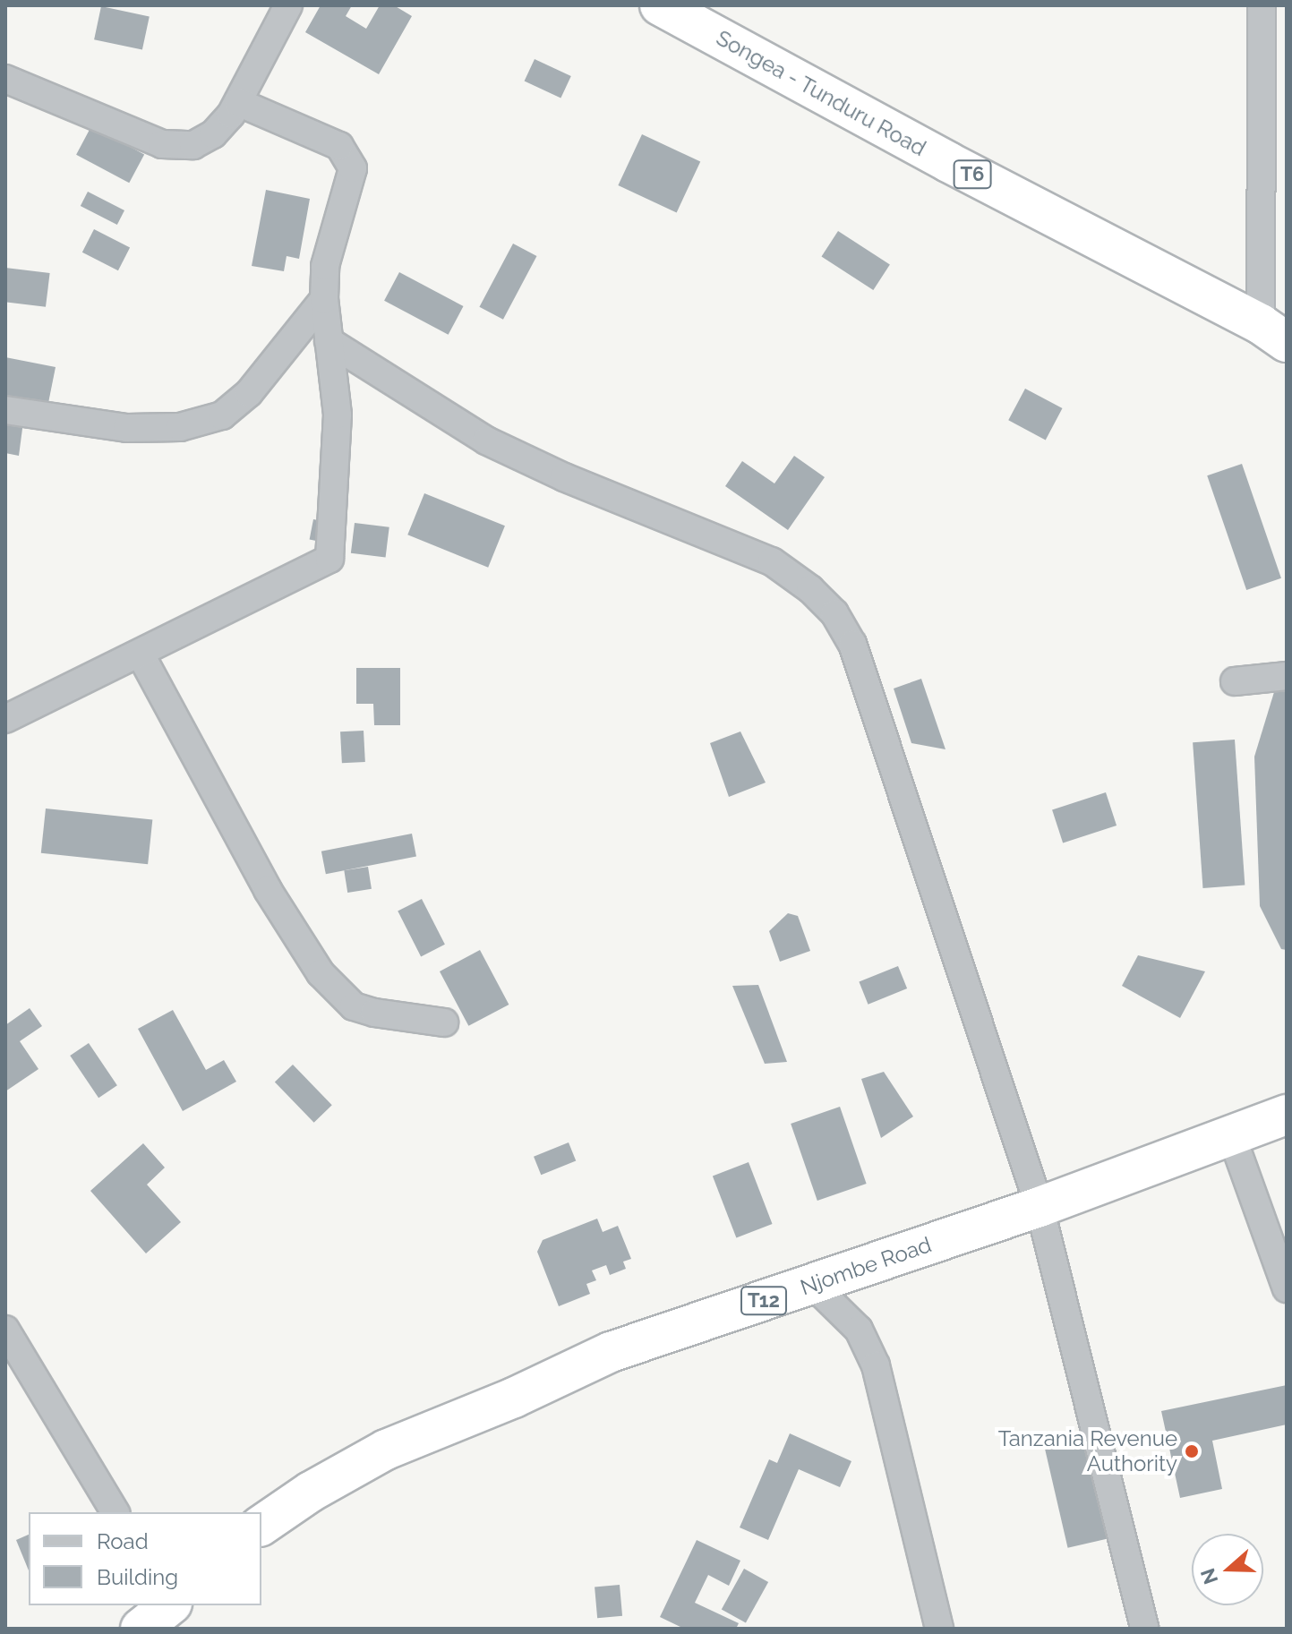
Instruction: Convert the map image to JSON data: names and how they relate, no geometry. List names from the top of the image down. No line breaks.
{"streets":{"highway":["Songea - Tunduru Road","T6","Njombe Road","T12"]},"places":["Tanzania Revenue Authority"],"legend":["Road","Building"],"north":"left"}
